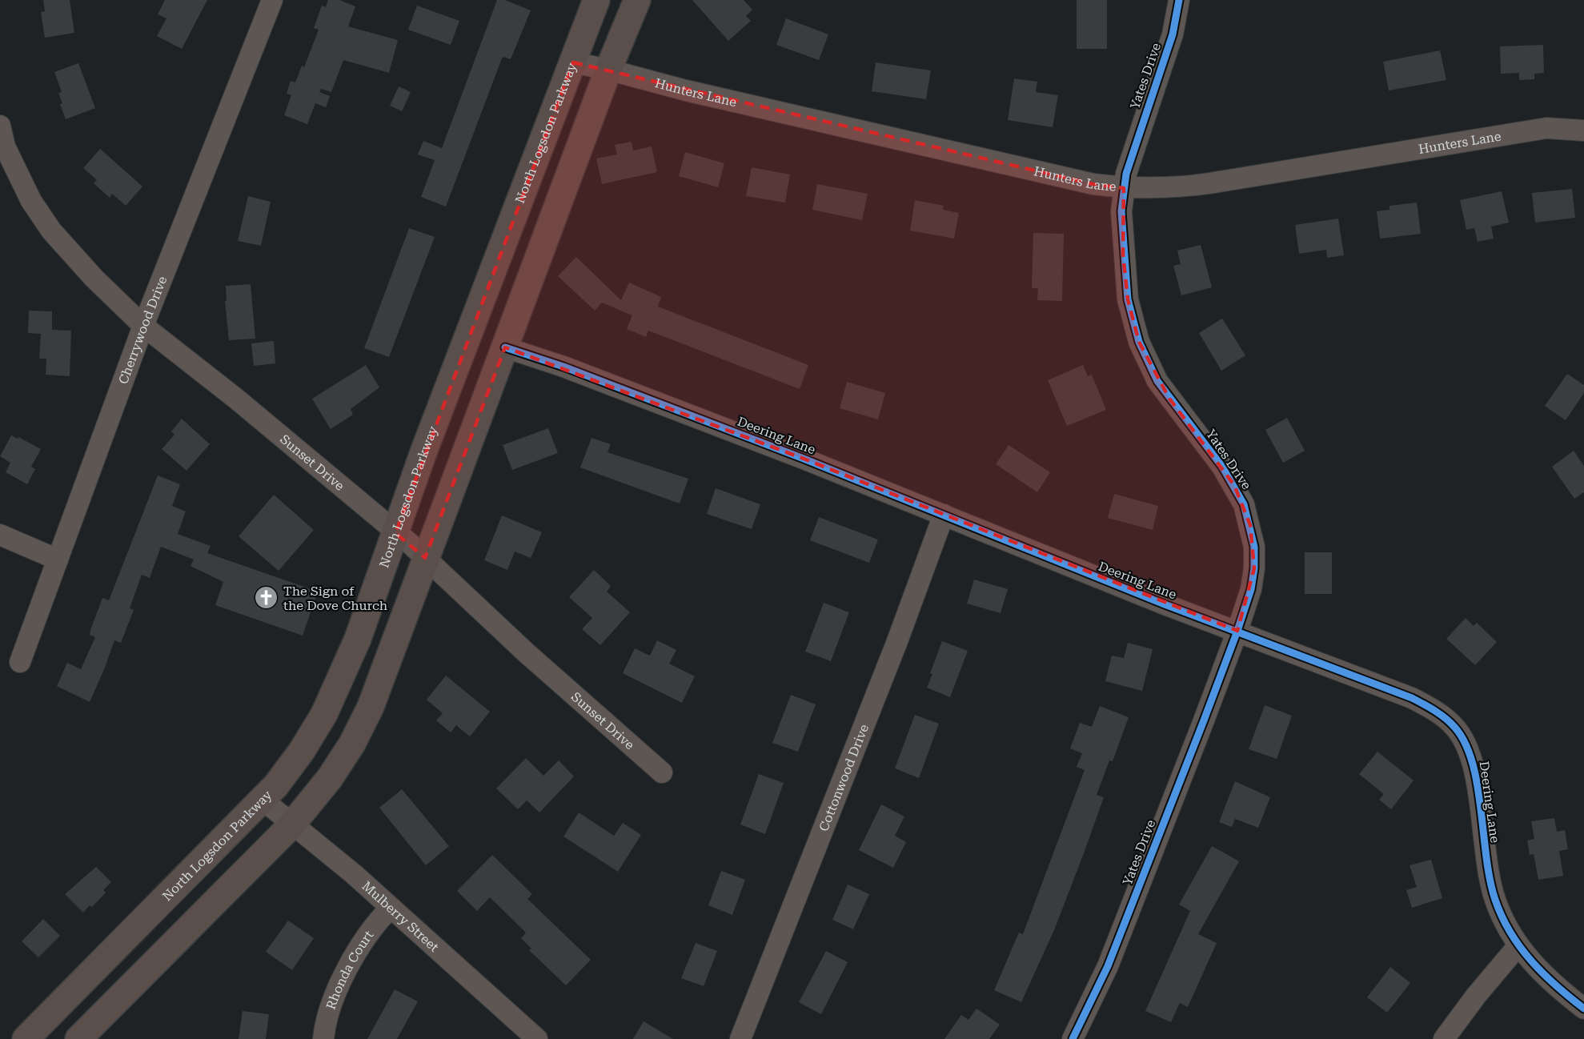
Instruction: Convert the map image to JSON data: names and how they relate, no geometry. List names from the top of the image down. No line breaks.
{"streets":{"main road":["North Logsdon Parkway"],"street":["Yates Drive","Hunters Lane","Cherrywood Drive","Deering Lane","Sunset Drive","Cottonwood Drive","Mulberry Street","Rhonda Court"]},"crossings":[["Yates Drive","Hunters Lane"],["Yates Drive","Deering Lane"],["Hunters Lane","North Logsdon Parkway"],["North Logsdon Parkway","Sunset Drive"],["North Logsdon Parkway","Mulberry Street"],["Cherrywood Drive","Sunset Drive"],["Deering Lane","Cottonwood Drive"],["Mulberry Street","Rhonda Court"]],"places":{"church":["The Sign of the Dove Church"]}}
